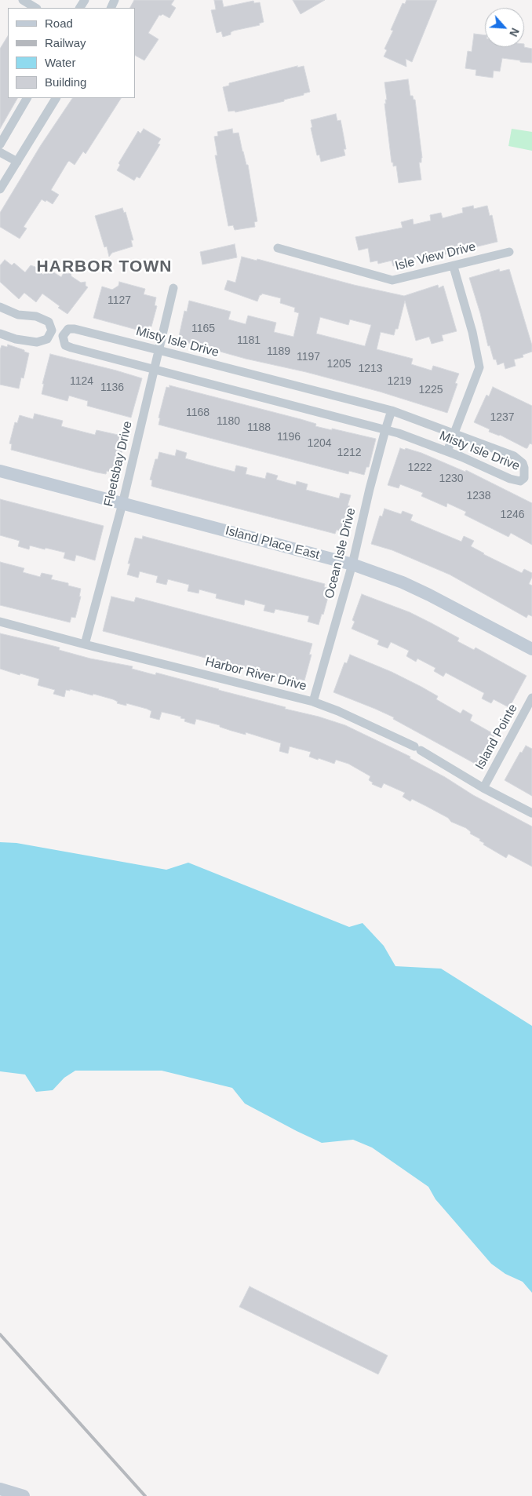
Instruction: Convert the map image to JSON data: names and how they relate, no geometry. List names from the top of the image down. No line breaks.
{"streets":{"street":["Isle View Drive","Misty Isle Drive","Fleetsbay Drive","Island Place East","Ocean Isle Drive","Harbor River Drive","Island Pointe"]},"crossings":[["Misty Isle Drive","Fleetsbay Drive"],["Misty Isle Drive","Ocean Isle Drive"],["Fleetsbay Drive","Island Place East"],["Fleetsbay Drive","Harbor River Drive"],["Island Place East","Ocean Isle Drive"],["Ocean Isle Drive","Harbor River Drive"],["Harbor River Drive","Island Pointe"]],"districts":["HARBOR TOWN"],"house_numbers":["1127","1165","1181","1189","1197","1205","1213","1124","1219","1136","1225","1168","1237","1180","1188","1196","1204","1212","1222","1230","1238","1246"],"legend":["Road","Railway","Water","Building"],"north":"bottom right"}
